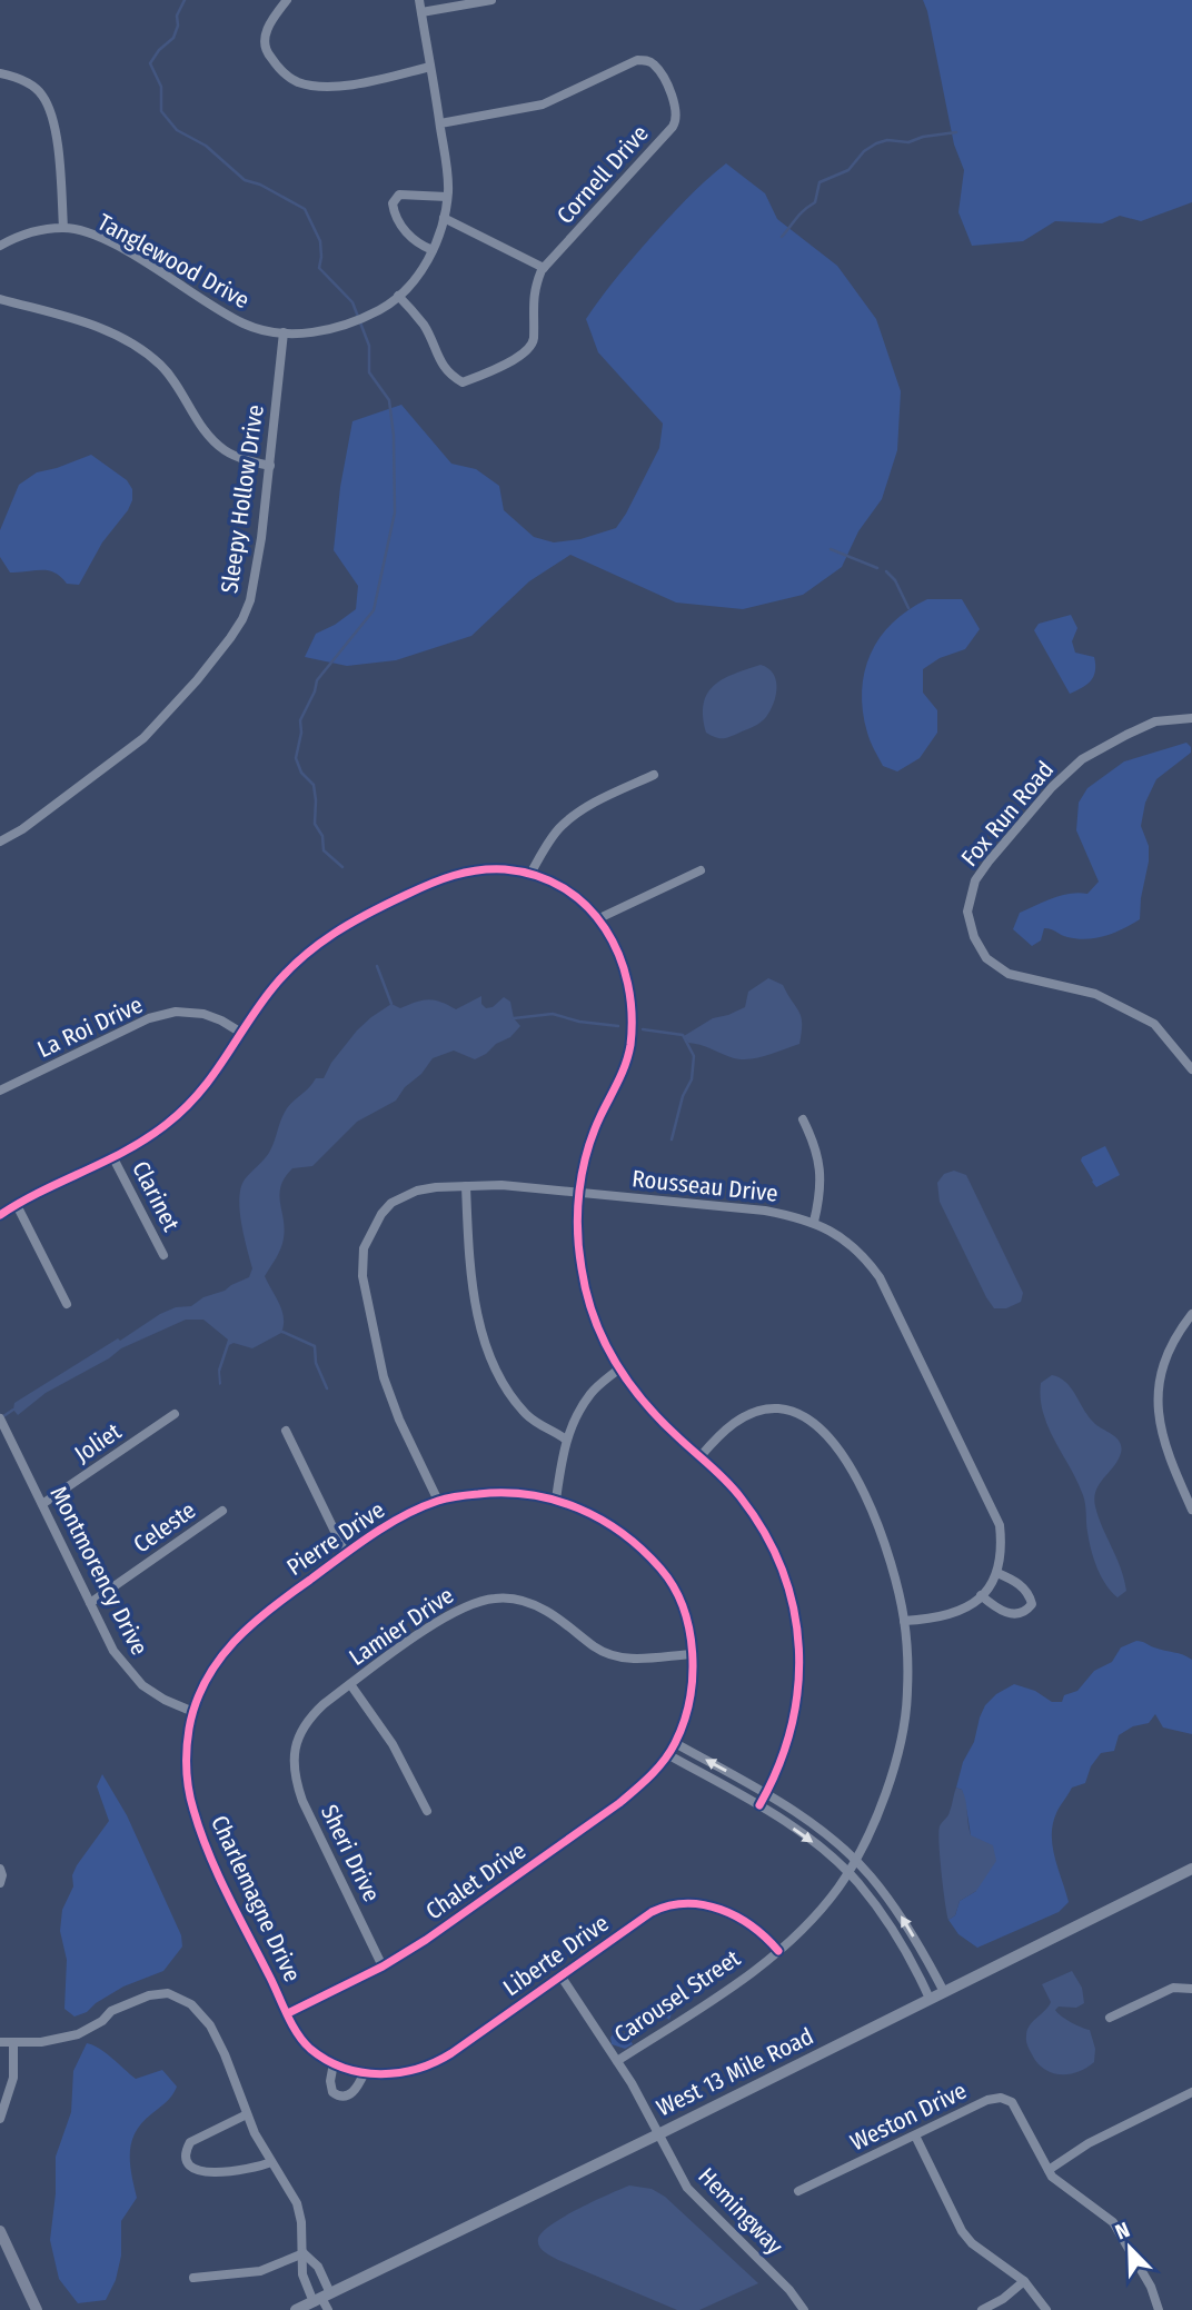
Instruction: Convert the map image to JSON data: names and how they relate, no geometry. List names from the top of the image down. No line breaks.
{"streets":{"street":["Cornell Drive","Tanglewood Drive","Sleepy Hollow Drive","Fox Run Road","La Roi Drive","Rousseau Drive","Clarinet","Joliet","Celeste","Pierre Drive","Montmorency Drive","Lamier Drive","Sheri Drive","Chalet Drive","Charlemagne Drive","Liberte Drive","Carousel Street","West 13 Mile Road","Weston Drive","Hemingway"]},"crossings":[["Cornell Drive","Tanglewood Drive"],["Tanglewood Drive","Sleepy Hollow Drive"],["Rousseau Drive","Pierre Drive"],["Joliet","Montmorency Drive"],["Celeste","Montmorency Drive"],["Pierre Drive","Montmorency Drive"],["Pierre Drive","Lamier Drive"],["Pierre Drive","Chalet Drive"],["Pierre Drive","Charlemagne Drive"],["Montmorency Drive","Charlemagne Drive"],["Lamier Drive","Sheri Drive"],["Sheri Drive","Chalet Drive"],["Chalet Drive","Charlemagne Drive"],["Charlemagne Drive","Liberte Drive"],["Liberte Drive","Carousel Street"],["Liberte Drive","Hemingway"],["Carousel Street","Hemingway"],["West 13 Mile Road","Hemingway"]],"north":"top left"}
